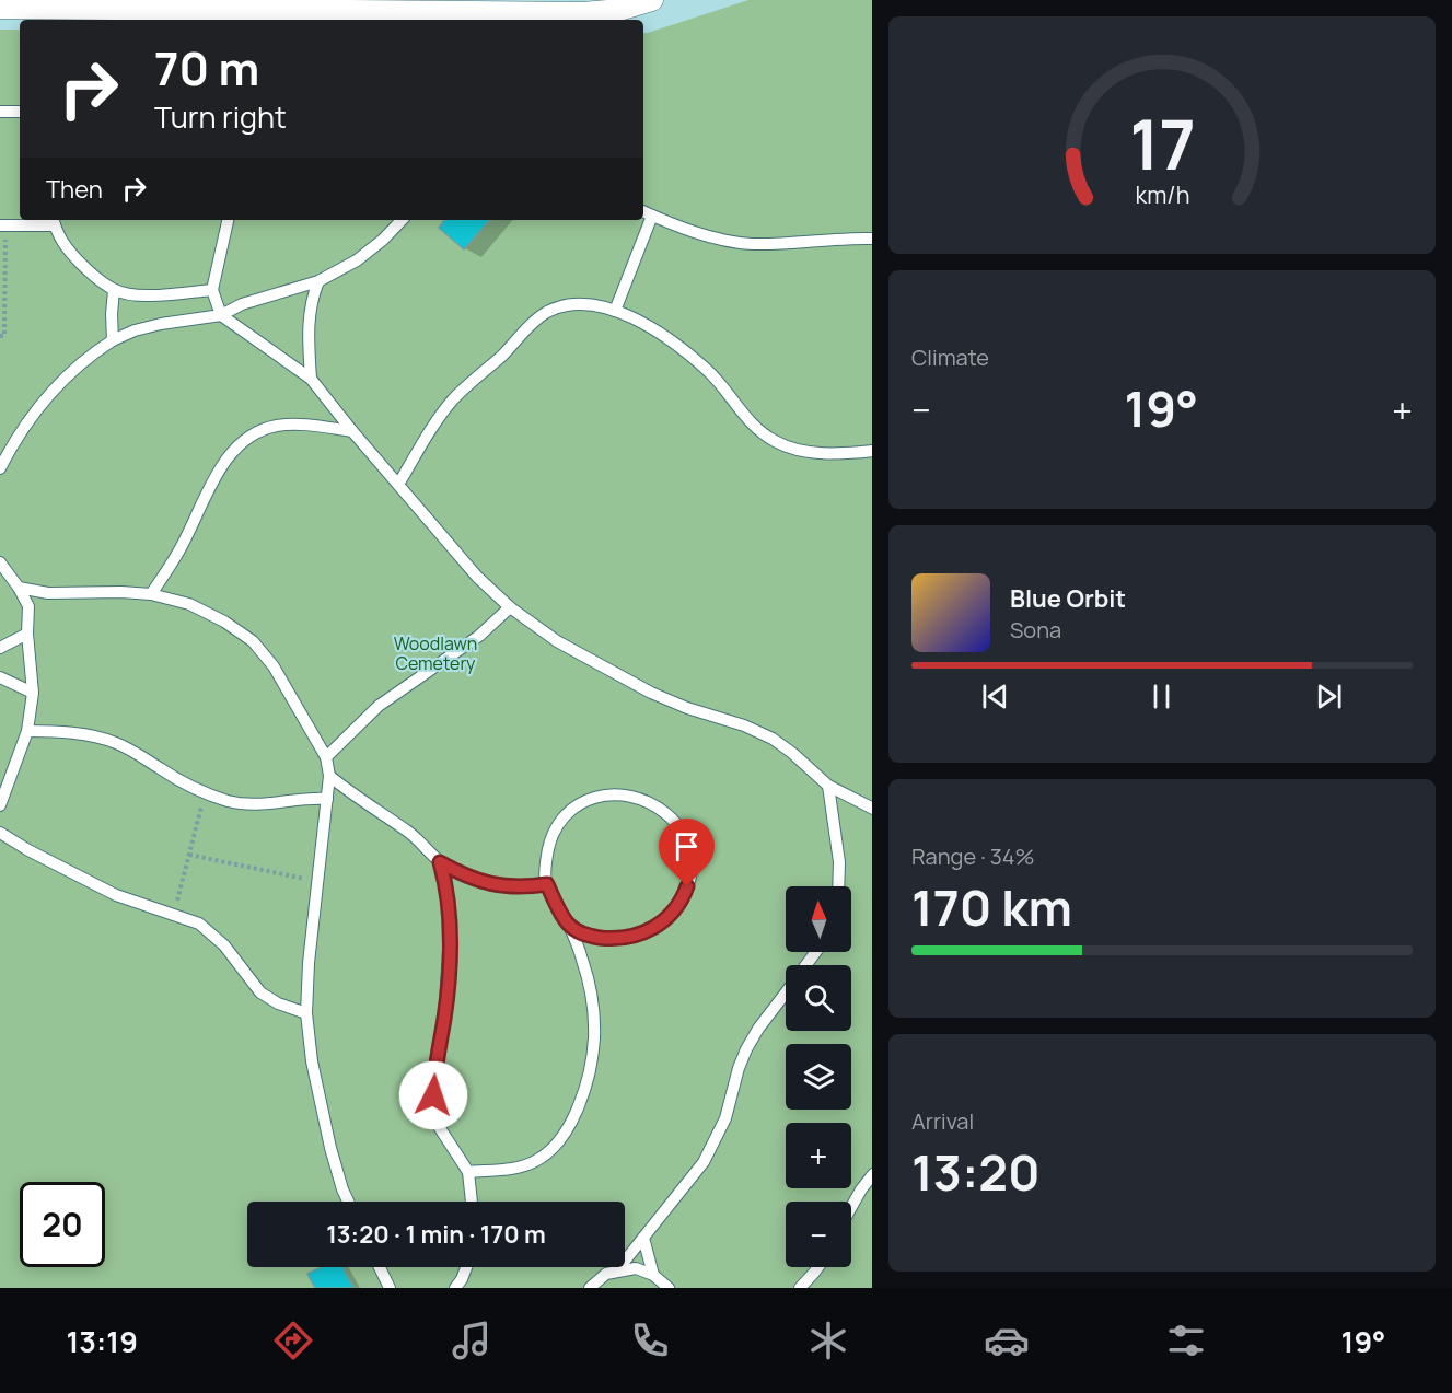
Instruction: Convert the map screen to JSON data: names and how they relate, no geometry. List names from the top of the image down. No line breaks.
{"parks":["Woodlawn Cemetery"],"north":"top","page":{"turn":["70 m","Turn right"],"then":"Then","tile":["Climate",["Range · 34%","170 km"],["Arrival","13:20"]],"heat":["−","19°","+"],"song":["Blue Orbit","Sona"],"map_buttons":["+","−"],"limit":"20","trip":"13:20 · 1 min · 170 m","tabs":["13:19","19°"],"gauge":["17","km/h"]}}
